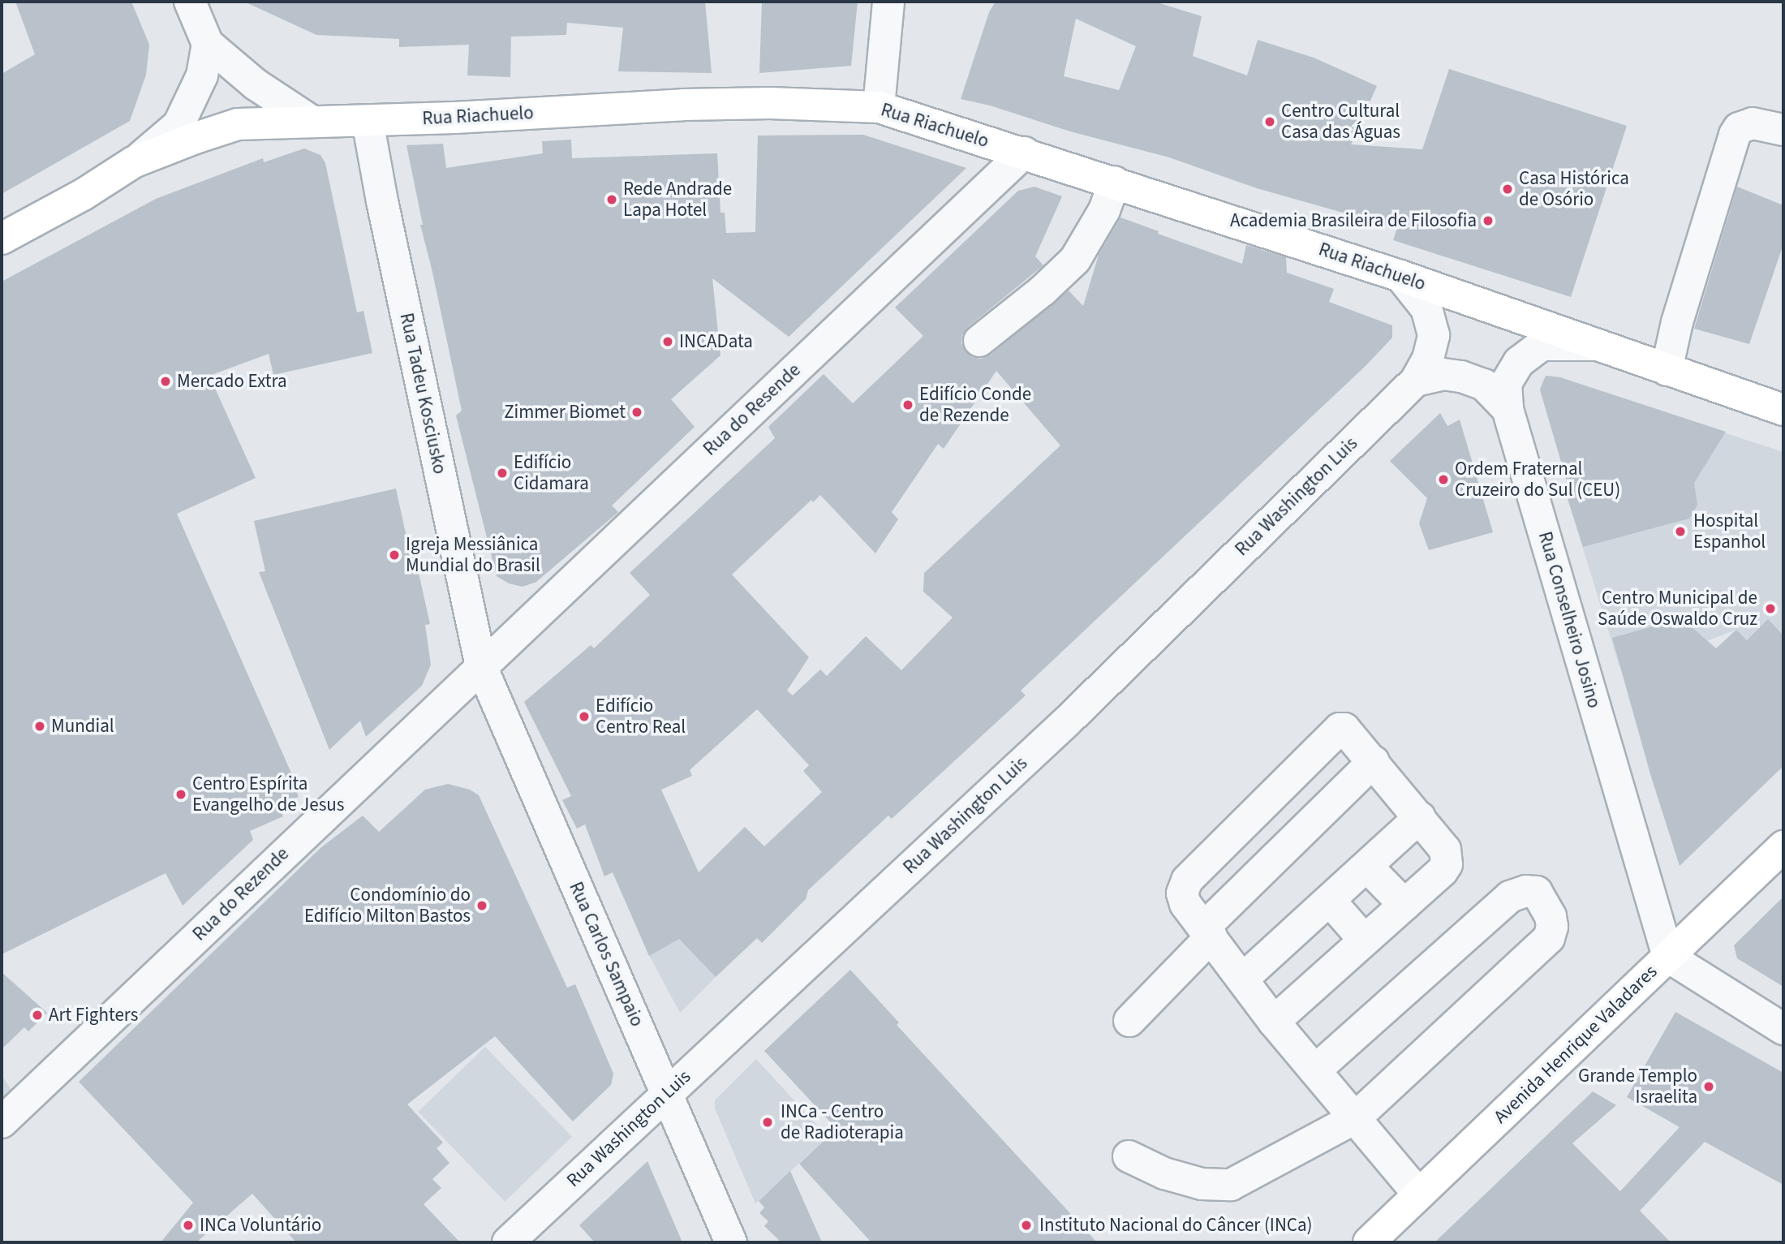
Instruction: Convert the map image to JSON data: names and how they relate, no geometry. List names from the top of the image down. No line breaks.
{"streets":{"main road":["Rua Riachuelo","Avenida Henrique Valadares"],"street":["Rua Tadeu Kosciusko","Rua do Resende","Rua Washington Luis","Rua Conselheiro Josino","Rua do Rezende","Rua Carlos Sampaio"]},"crossings":[["Rua Riachuelo","Rua Tadeu Kosciusko"],["Rua Riachuelo","Rua do Resende"],["Rua Riachuelo","Rua Washington Luis"],["Rua Riachuelo","Rua Conselheiro Josino"],["Rua Tadeu Kosciusko","Rua do Resende"],["Rua Tadeu Kosciusko","Rua do Rezende"],["Rua Tadeu Kosciusko","Rua Carlos Sampaio"],["Rua do Resende","Rua do Rezende"],["Rua do Resende","Rua Carlos Sampaio"],["Rua Washington Luis","Rua Carlos Sampaio"],["Rua Conselheiro Josino","Avenida Henrique Valadares"],["Rua do Rezende","Rua Carlos Sampaio"]],"places":["Centro Cultural Casa das Águas","Casa Histórica de Osório","Rede Andrade Lapa Hotel","Academia Brasileira de Filosofia","INCAData","Mercado Extra","Edifício Conde de Rezende","Zimmer Biomet","Edifício Cidamara","Ordem Fraternal Cruzeiro do Sul (CEU)","Hospital Espanhol","Igreja Messiânica Mundial do Brasil","Centro Municipal de Saúde Oswaldo Cruz","Edifício Centro Real","Mundial","Centro Espírita Evangelho de Jesus","Condomínio do Edifício Milton Bastos","Art Fighters","Grande Templo Israelita","INCa - Centro de Radioterapia","INCa Voluntário","Instituto Nacional do Câncer (INCa)"]}
